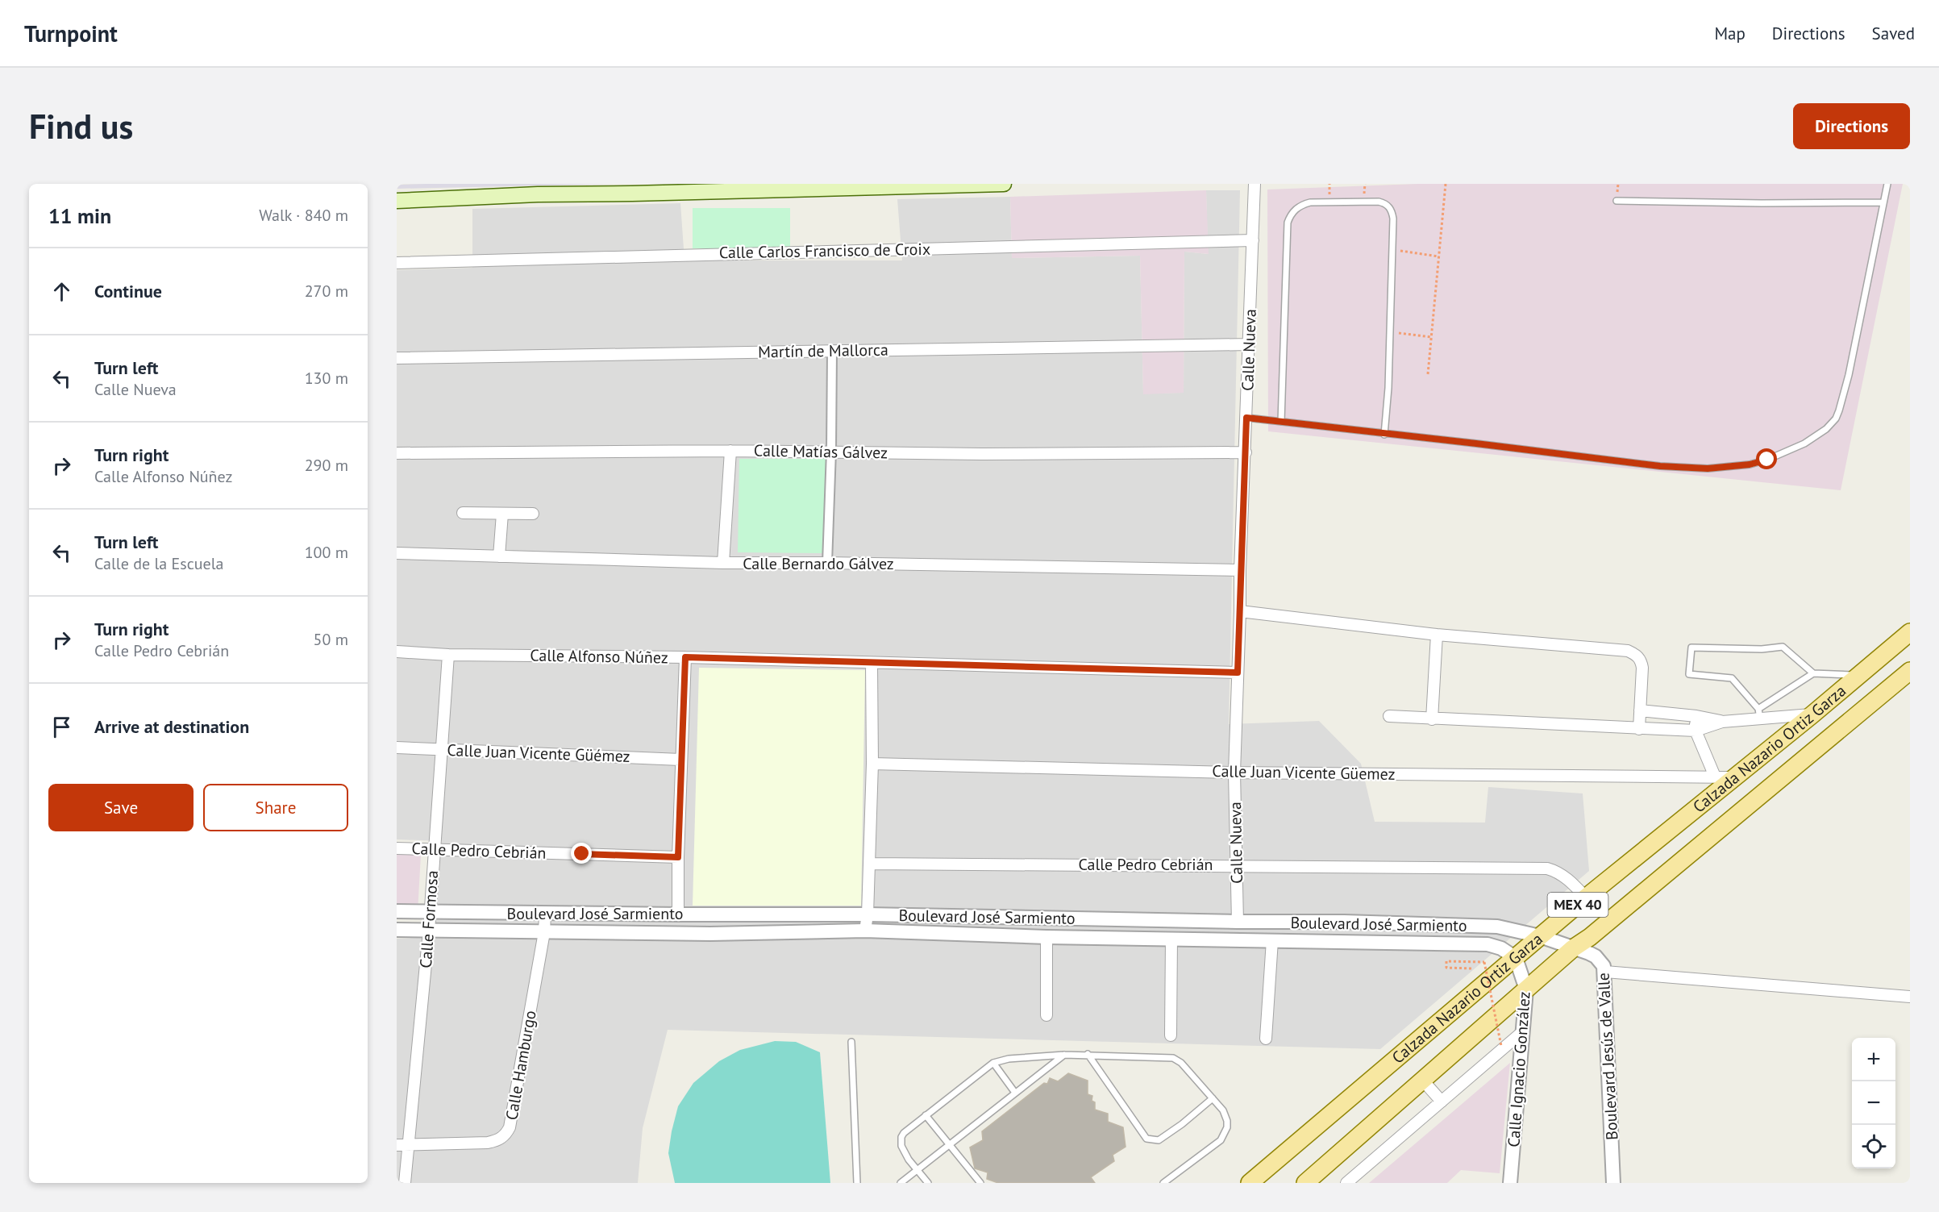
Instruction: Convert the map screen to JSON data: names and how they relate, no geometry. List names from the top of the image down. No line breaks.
{"streets":{"main road":["Calzada Nazario Ortiz Garza","MEX 40"],"street":["Calle Carlos Francisco de Croix","Calle Nueva","Martín de Mallorca","Calle Matías Gálvez","Calle Bernardo Gálvez","Calle Alfonso Núñez","Calle Juan Vicente Güémez","Calle Juan Vicente Güemez","Calle Pedro Cebrián","Boulevard José Sarmiento","Calle Formosa","Boulevard Jesús de Valle","Calle Hamburgo","Calle Ignacio González"]},"crossings":[["Calle Carlos Francisco de Croix","Calle Nueva"],["Calle Nueva","Martín de Mallorca"],["Calle Nueva","Calle Matías Gálvez"],["Calle Nueva","Calle Bernardo Gálvez"],["Calle Nueva","Calle Alfonso Núñez"],["Calle Nueva","Calle Juan Vicente Güemez"],["Calle Nueva","Calle Pedro Cebrián"],["Calle Nueva","Boulevard José Sarmiento"],["Calle Alfonso Núñez","Calle Formosa"],["Calzada Nazario Ortiz Garza","Calle Juan Vicente Güemez"],["Calzada Nazario Ortiz Garza","Calle Pedro Cebrián"],["Calzada Nazario Ortiz Garza","Boulevard José Sarmiento"],["Calzada Nazario Ortiz Garza","Boulevard Jesús de Valle"],["Calzada Nazario Ortiz Garza","Calle Ignacio González"],["Calle Juan Vicente Güémez","Calle Formosa"],["Calle Pedro Cebrián","Calle Formosa"],["Boulevard José Sarmiento","Calle Formosa"],["Boulevard José Sarmiento","Boulevard Jesús de Valle"],["Boulevard José Sarmiento","Calle Hamburgo"],["Boulevard José Sarmiento","Calle Ignacio González"],["Calle Formosa","Calle Hamburgo"]],"page":{"header":"Turnpoint","nav":["Map","Directions","Saved"],"buttons":["Directions",["Save","Share"]],"title":"Find us","heading":["11 min","Walk · 840 m"],"list":[["Continue","270 m"],["Turn left","Calle Nueva","130 m"],["Turn right","Calle Alfonso Núñez","290 m"],["Turn left","Calle de la Escuela","100 m"],["Turn right","Calle Pedro Cebrián","50 m"],"Arrive at destination"],"map_buttons":["+","−"]}}
